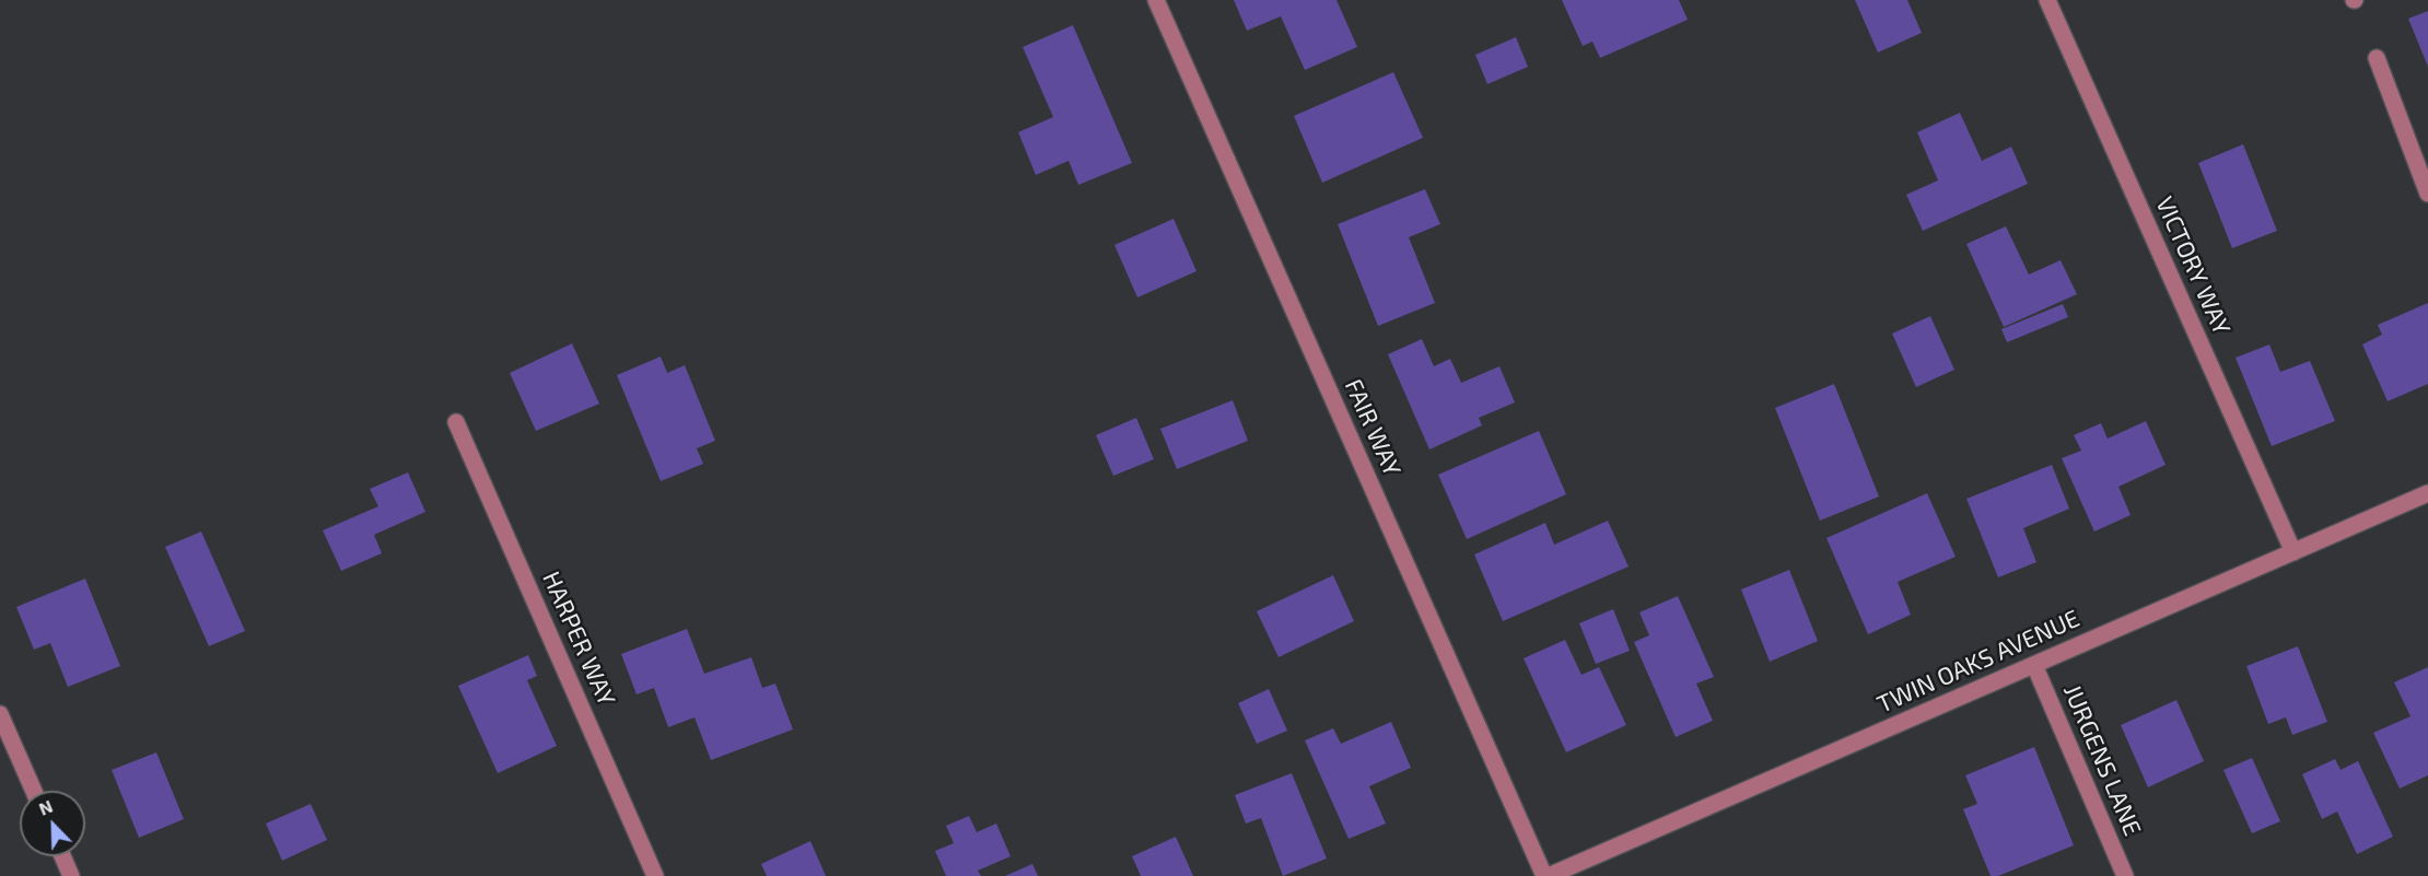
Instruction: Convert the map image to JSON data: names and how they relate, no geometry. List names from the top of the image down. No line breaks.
{"streets":{"street":["VICTORY WAY","FAIR WAY","HARPER WAY","TWIN OAKS AVENUE","JURGENS LANE"]},"crossings":[["VICTORY WAY","TWIN OAKS AVENUE"],["FAIR WAY","TWIN OAKS AVENUE"],["TWIN OAKS AVENUE","JURGENS LANE"]],"north":"top left"}
